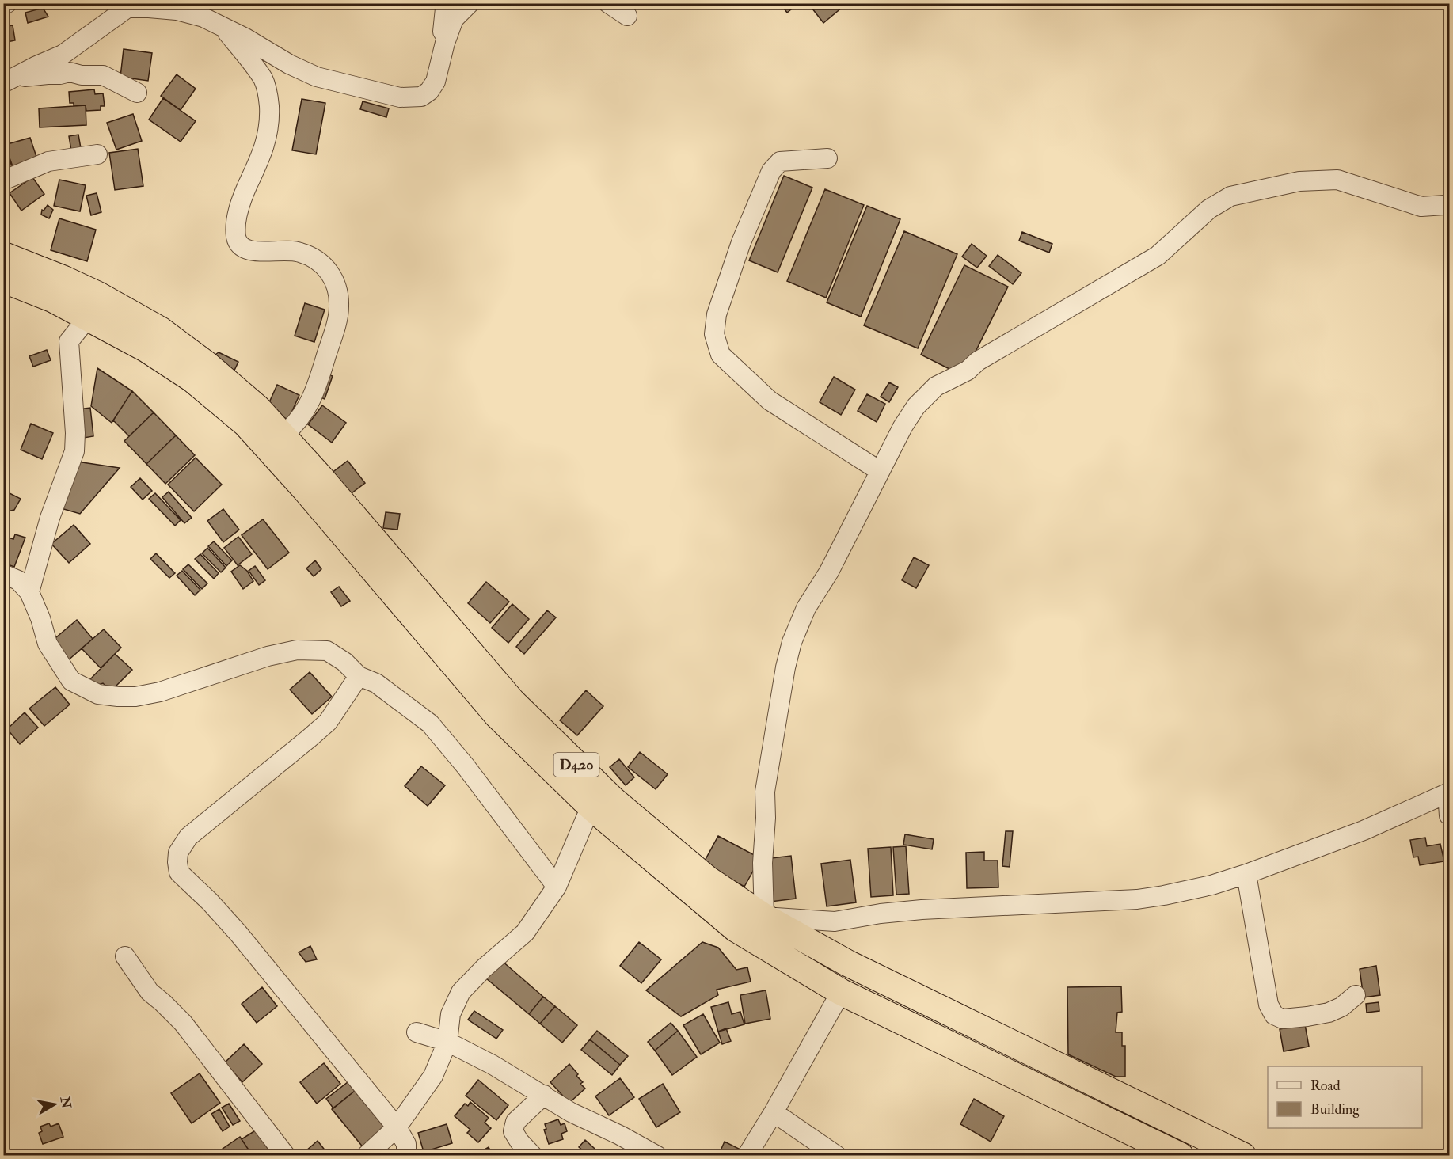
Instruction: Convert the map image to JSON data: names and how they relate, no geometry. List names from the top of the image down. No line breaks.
{"streets":{"highway":["D420"]},"legend":["Road","Building"],"north":"right"}
